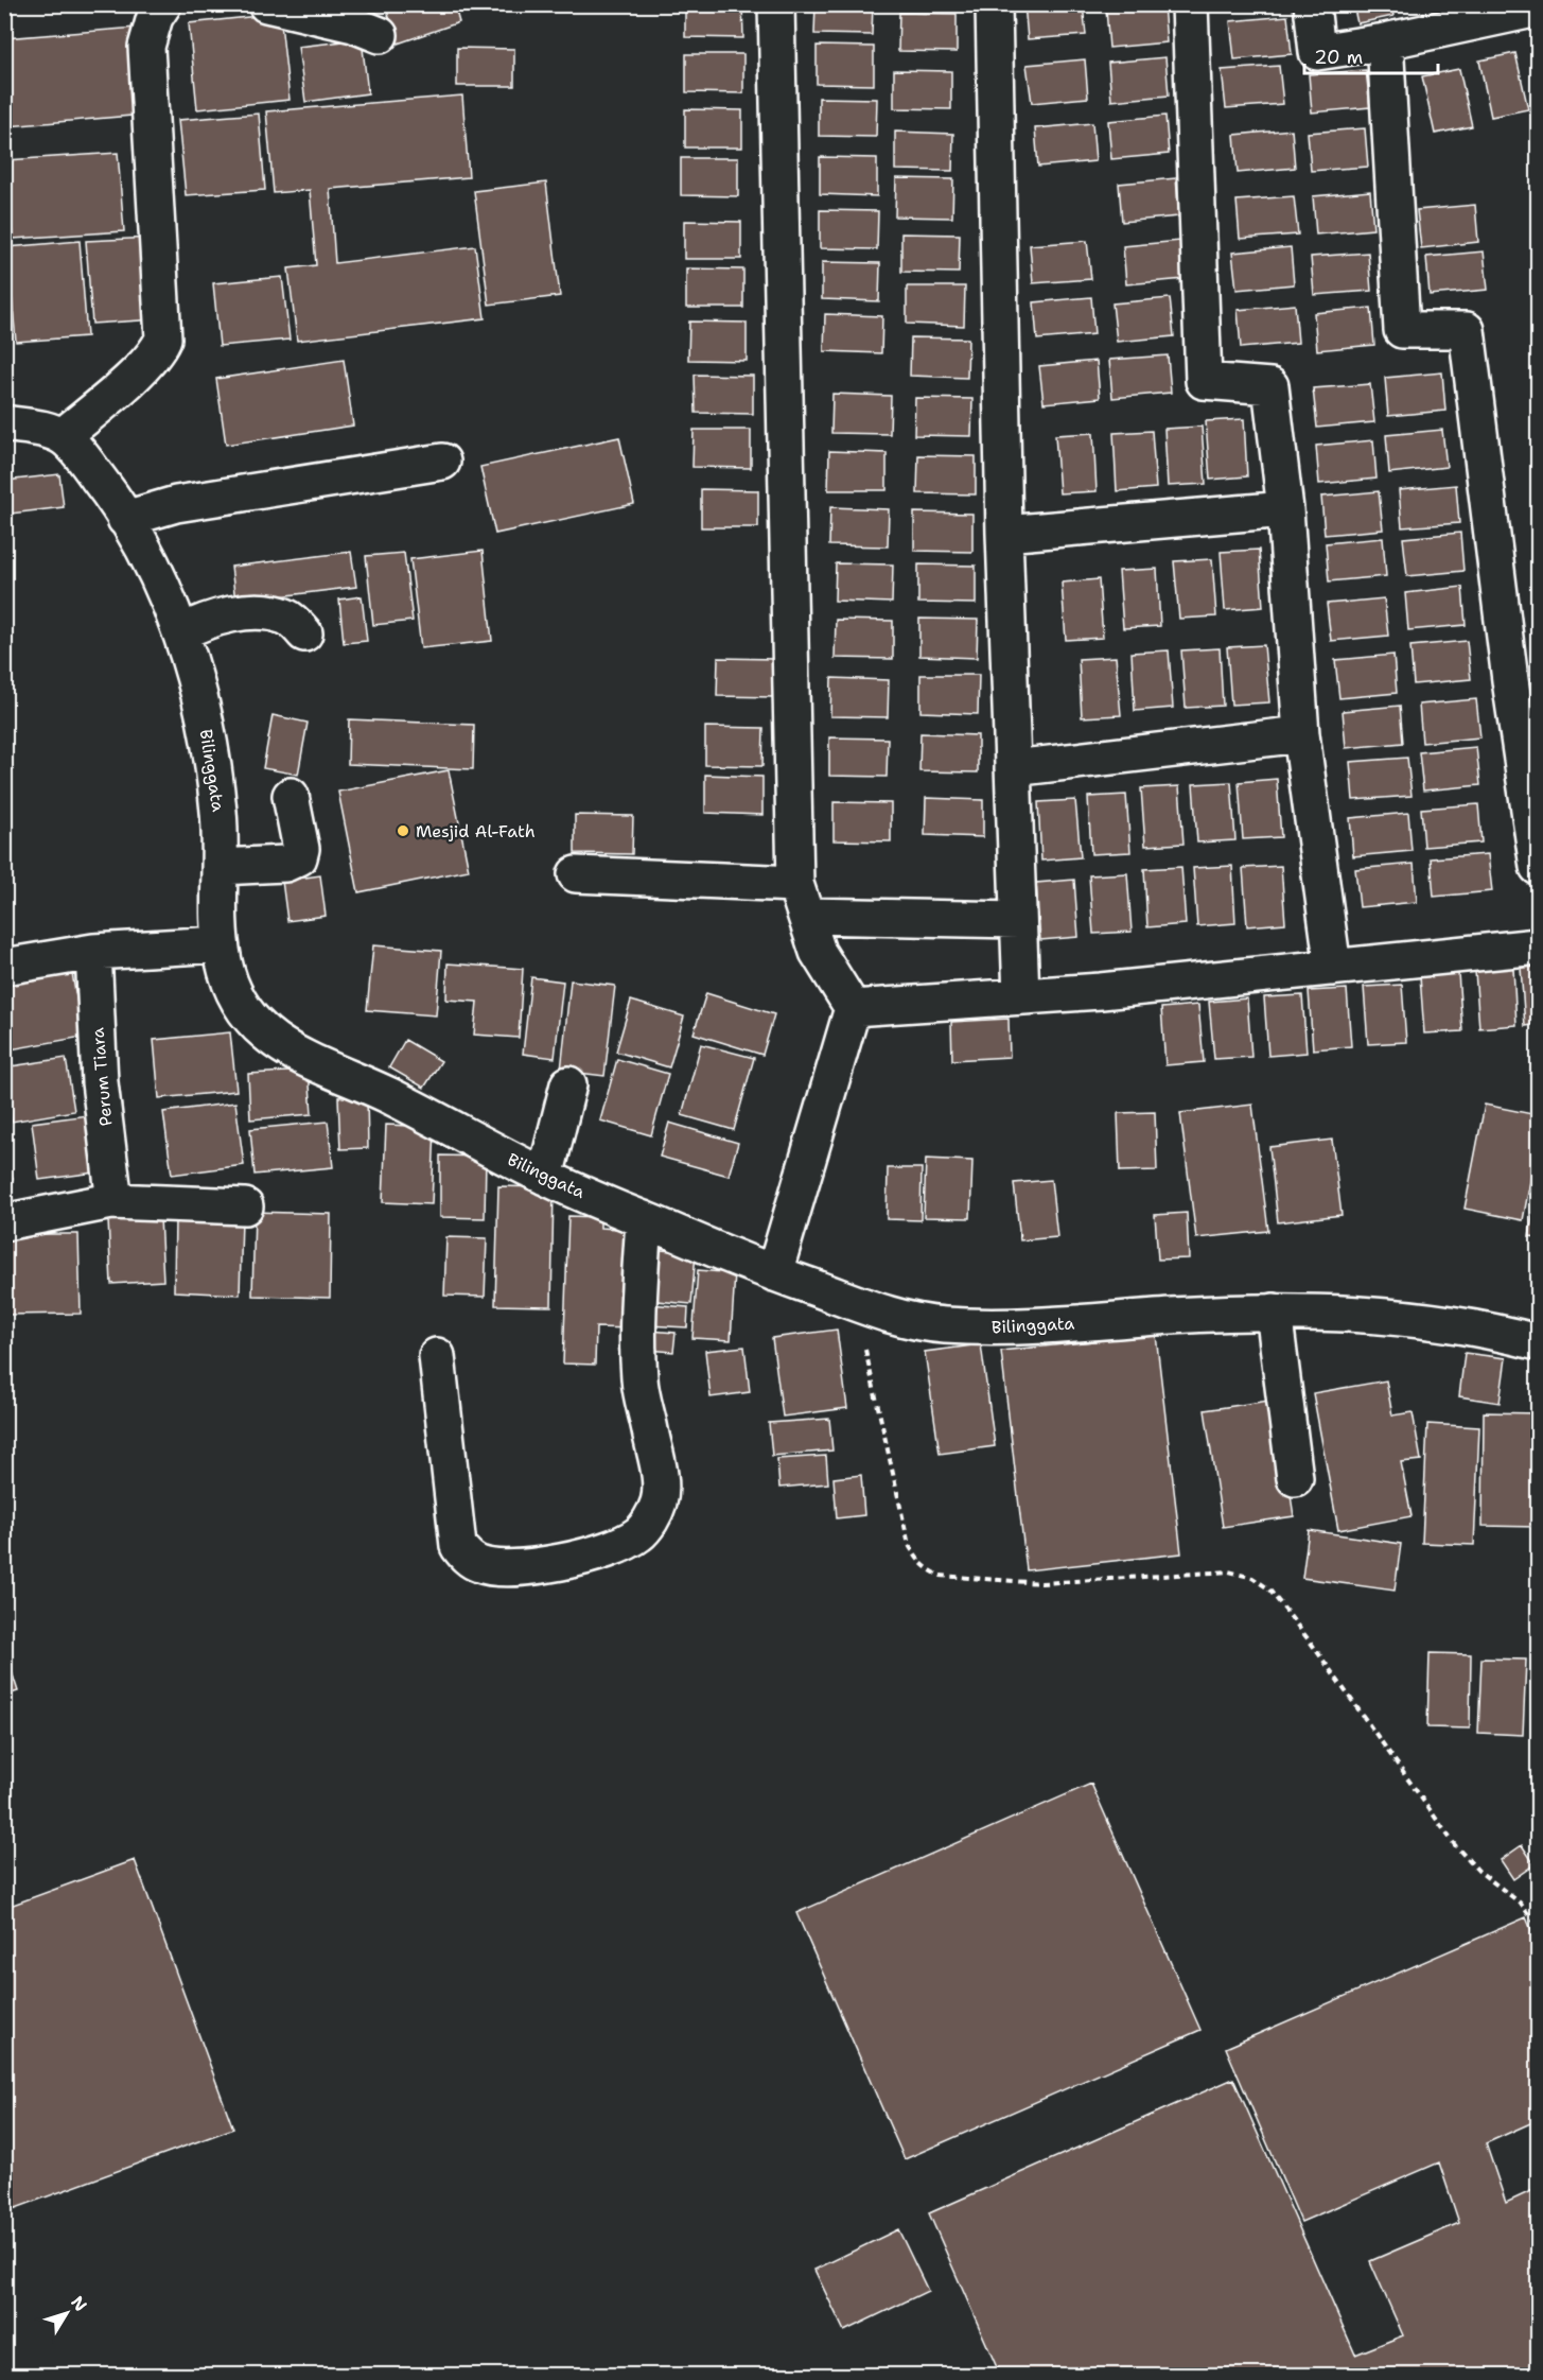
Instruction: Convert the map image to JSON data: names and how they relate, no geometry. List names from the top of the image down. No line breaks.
{"streets":{"street":["Bilinggata","Perum Tiara"]},"places":["Mesjid Al-Fath"],"scale_bar":"20 m","north":"top right"}
